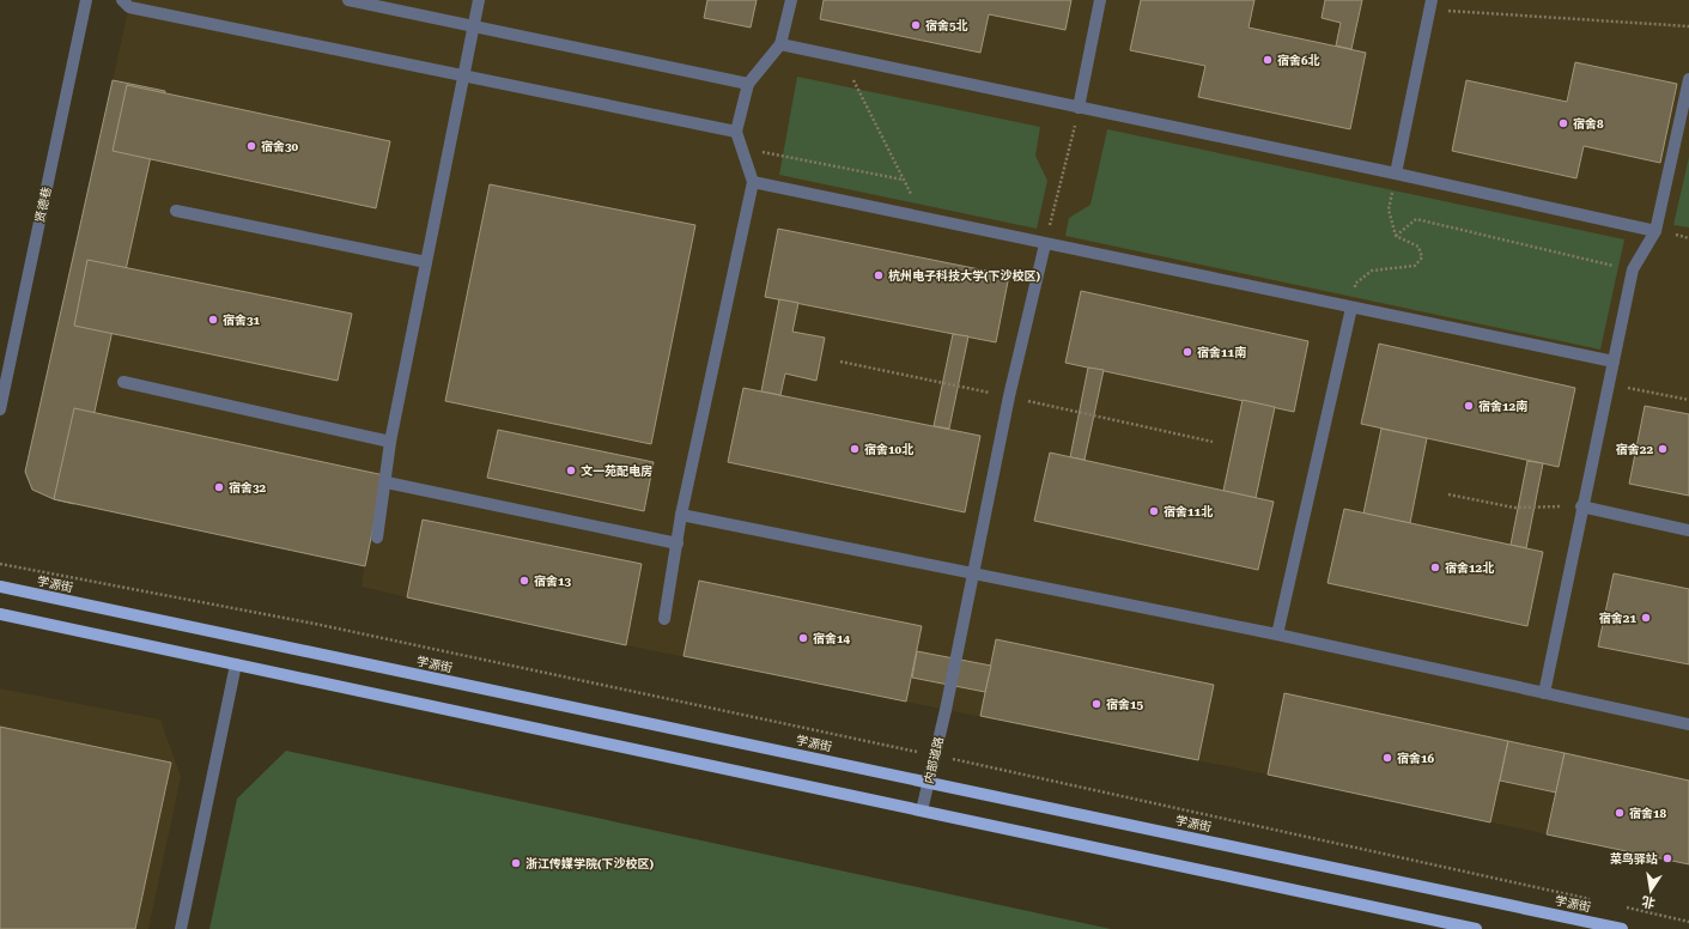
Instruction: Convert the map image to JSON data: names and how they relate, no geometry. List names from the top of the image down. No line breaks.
{"streets":{"main road":["学源街"],"street":["贤德巷","内部道路"]},"crossings":[["学源街","内部道路"]],"places":["宿舍5北","宿舍6北","宿舍8","宿舍30","杭州电子科技大学(下沙校区)","宿舍31","宿舍11南","宿舍12南","宿舍10北","宿舍22","文一苑配电房","宿舍32","宿舍11北","宿舍12北","宿舍13","宿舍21","宿舍14","宿舍15","宿舍16","宿舍18","菜鸟驿站","浙江传媒学院(下沙校区)"],"north":"bottom"}
